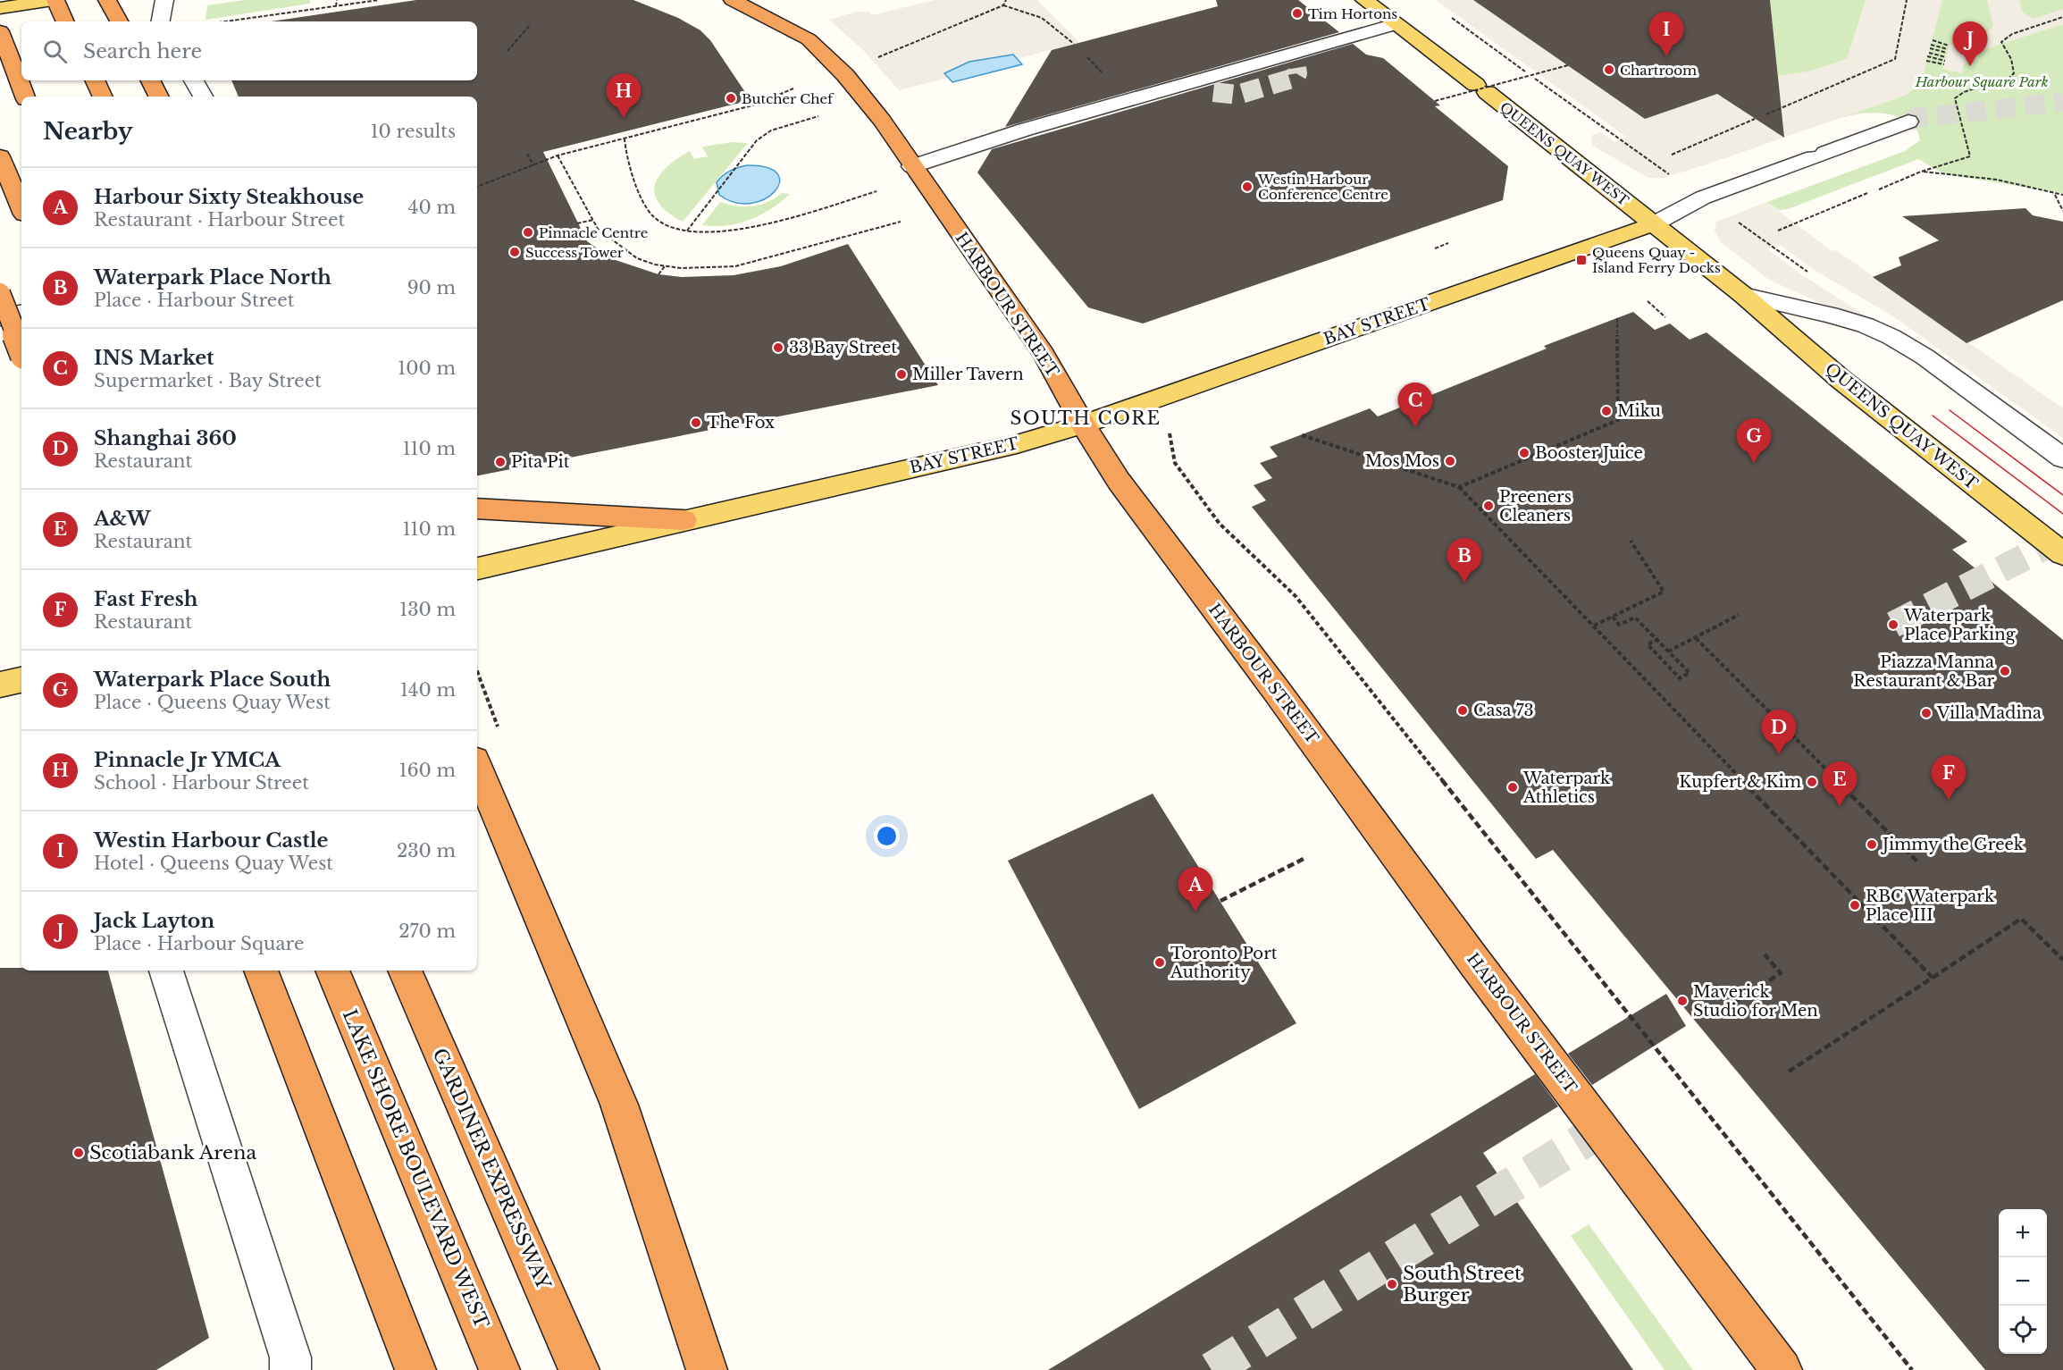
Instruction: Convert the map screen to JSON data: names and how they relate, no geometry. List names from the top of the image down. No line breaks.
{"streets":{"highway":["HARBOUR STREET","LAKE SHORE BOULEVARD WEST","GARDINER EXPRESSWAY"],"main road":["QUEENS QUAY WEST","BAY STREET"]},"crossings":[["QUEENS QUAY WEST","BAY STREET"],["HARBOUR STREET","BAY STREET"]],"districts":["SOUTH CORE"],"parks":["Harbour Square Park"],"places":{"other":["Tim Hortons","Chartroom","Butcher Chef","Westin Harbour Conference Centre","Pinnacle Centre","Success Tower","33 Bay Street","Miller Tavern","Miku","The Fox","Booster Juice","Mos Mos","Pita Pit","Preeners Cleaners","Waterpark Place Parking","Piazza Manna Restaurant & Bar","Casa 73","Villa Madina","Kupfert & Kim","Waterpark Athletics","Jimmy the Greek","RBC Waterpark Place III","Toronto Port Authority","Maverick Studio for Men","Scotiabank Arena","South Street Burger"],"transit":["Queens Quay - Island Ferry Docks"]},"page":{"pins":["I","J","H","C","G","B","D","F","E","A"],"search":"Search here","heading":["Nearby","10 results"],"list":[{"mark":"A","name":"Harbour Sixty Steakhouse","note":"Restaurant · Harbour Street","value":"40 m"},{"mark":"B","name":"Waterpark Place North","note":"Place · Harbour Street","value":"90 m"},{"mark":"C","name":"INS Market","note":"Supermarket · Bay Street","value":"100 m"},{"mark":"D","name":"Shanghai 360","note":"Restaurant","value":"110 m"},{"mark":"E","name":"A&W","note":"Restaurant","value":"110 m"},{"mark":"F","name":"Fast Fresh","note":"Restaurant","value":"130 m"},{"mark":"G","name":"Waterpark Place South","note":"Place · Queens Quay West","value":"140 m"},{"mark":"H","name":"Pinnacle Jr YMCA","note":"School · Harbour Street","value":"160 m"},{"mark":"I","name":"Westin Harbour Castle","note":"Hotel · Queens Quay West","value":"230 m"},{"mark":"J","name":"Jack Layton","note":"Place · Harbour Square","value":"270 m"}],"map_buttons":["+","−"]}}
